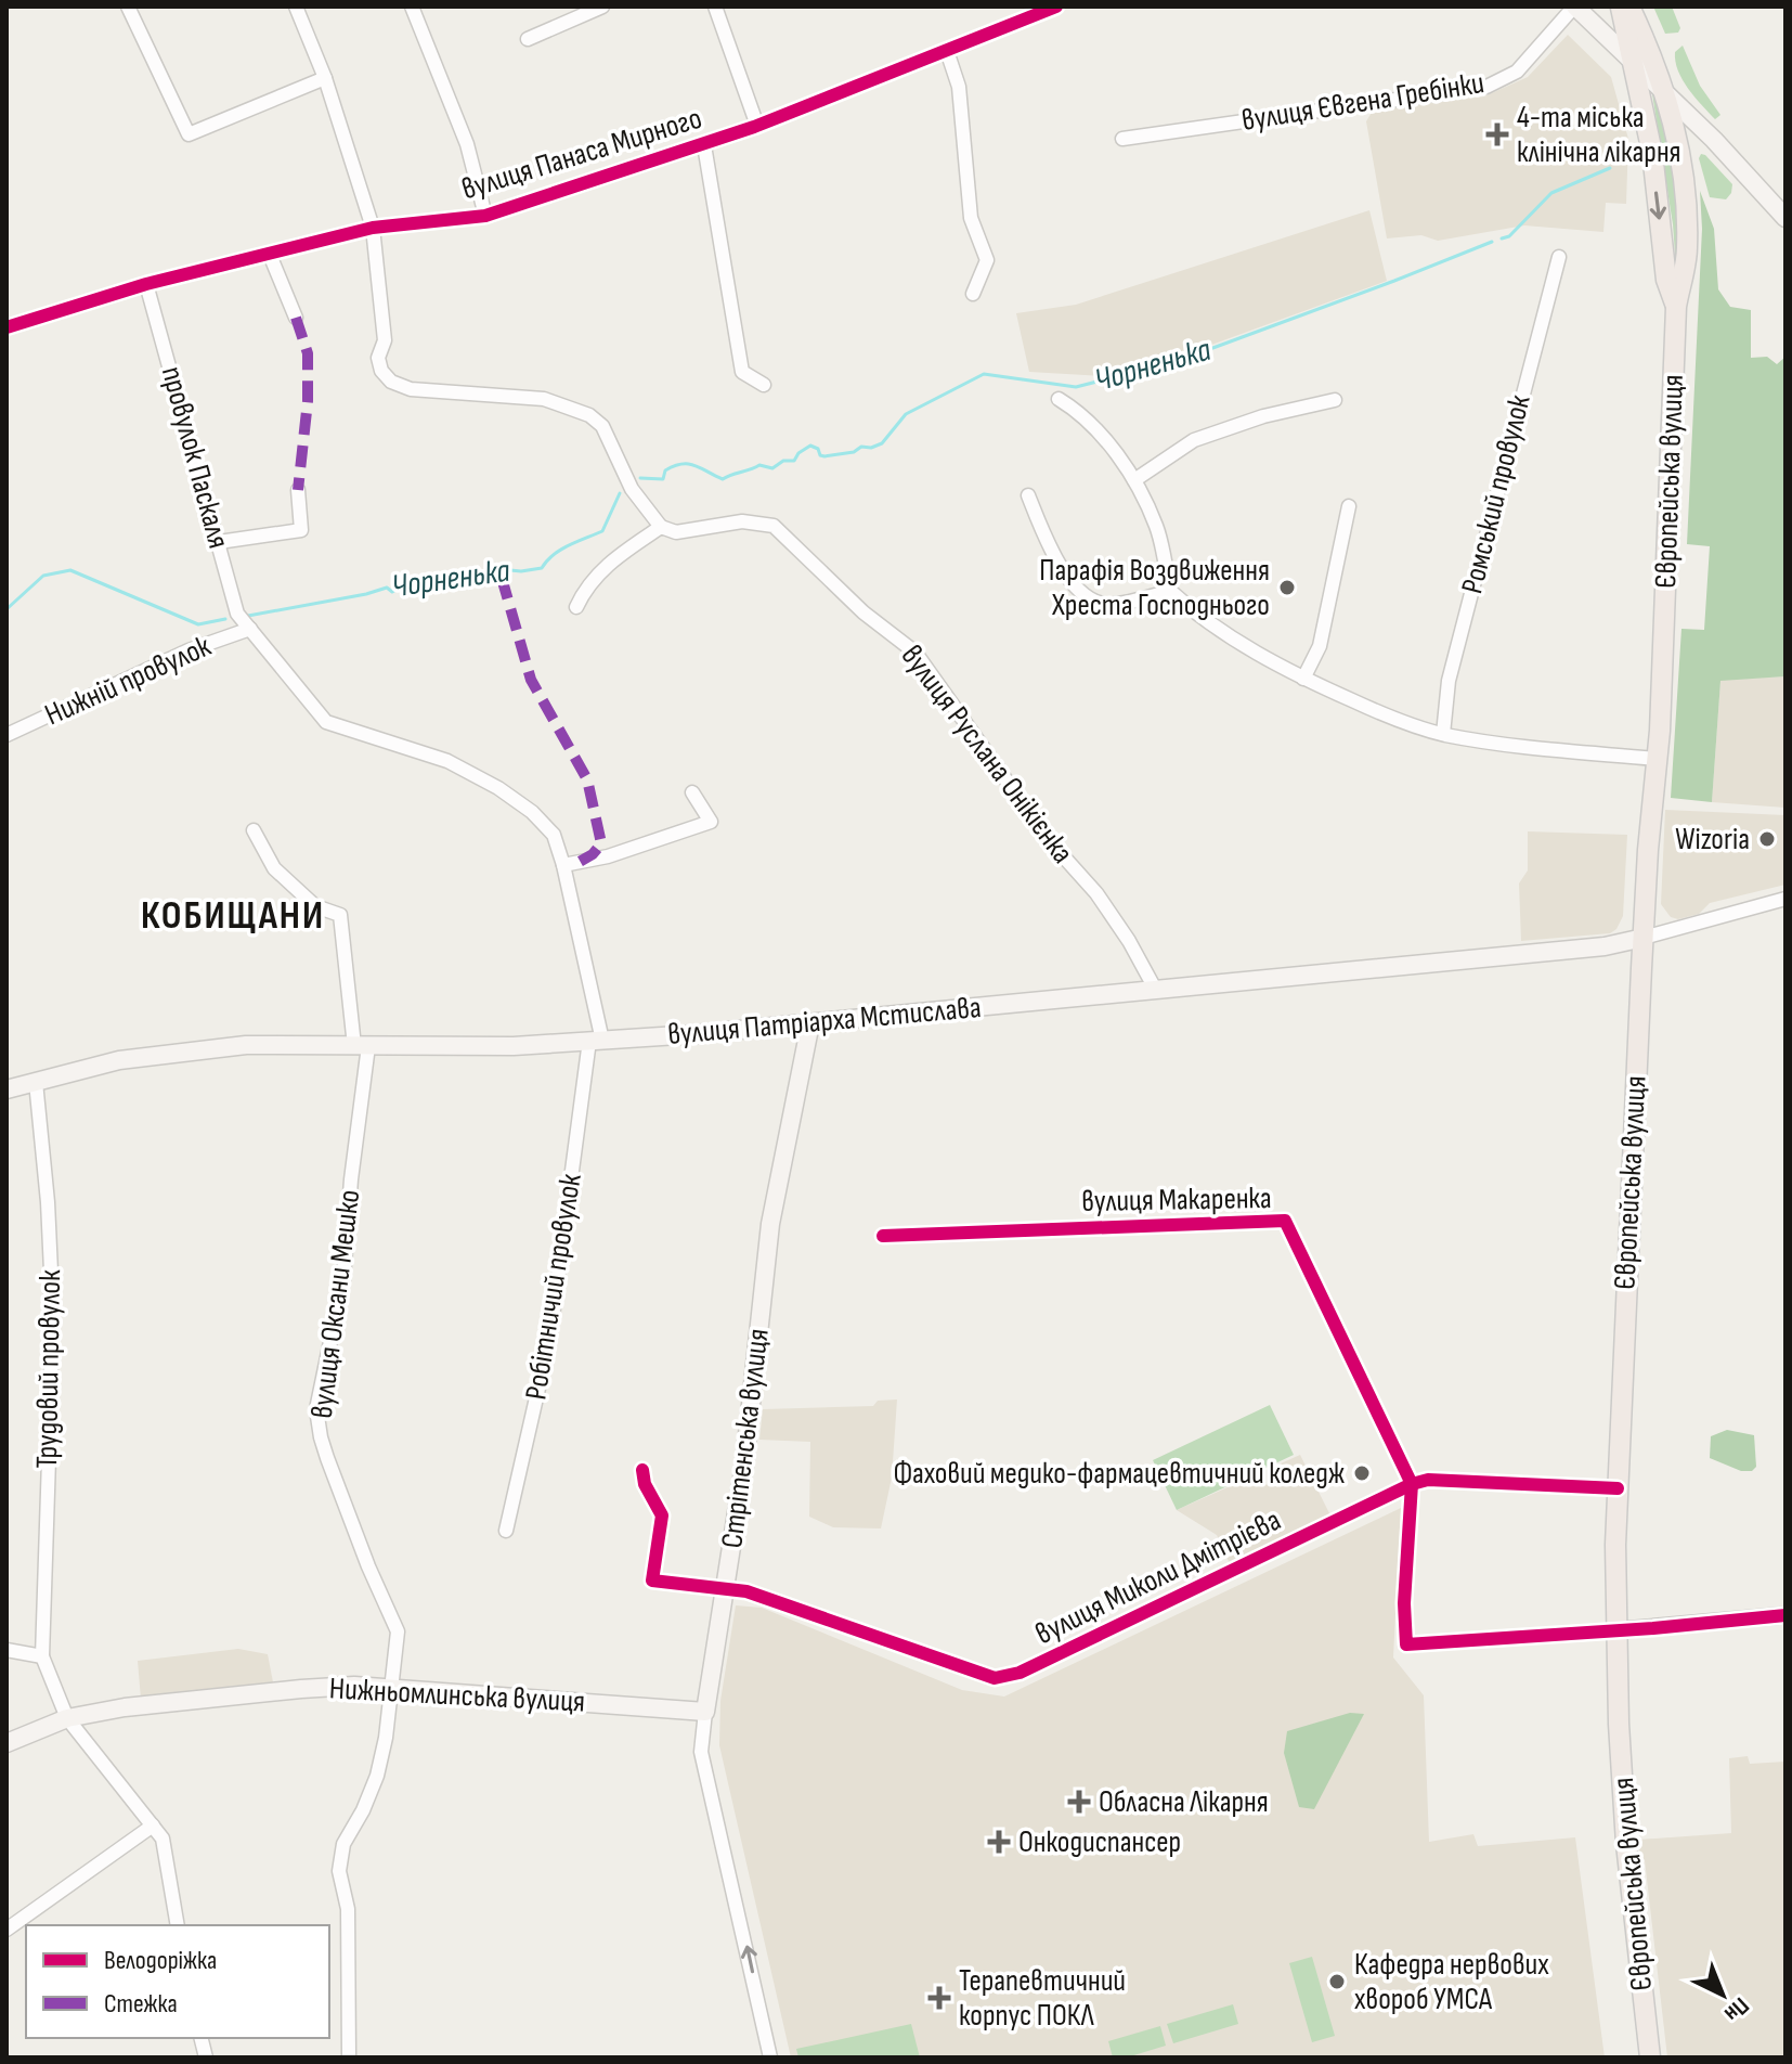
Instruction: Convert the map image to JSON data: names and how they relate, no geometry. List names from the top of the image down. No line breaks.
{"streets":{"main road":["Європейська вулиця","вулиця Патріарха Мстислава","Стрітенська вулиця","Нижньомлинська вулиця"],"street":["вулиця Євгена Гребінки","вулиця Панаса Мирного","провулок Паскаля","Ромський провулок","Нижній провулок","вулиця Руслана Онікієнка","вулиця Макаренка","Робітничий провулок","вулиця Оксани Мешко","Трудовий провулок","вулиця Миколи Дмітрієва"]},"crossings":[["вулиця Панаса Мирного","провулок Паскаля"],["провулок Паскаля","Нижній провулок"],["провулок Паскаля","вулиця Патріарха Мстислава"],["провулок Паскаля","Робітничий провулок"],["Європейська вулиця","вулиця Патріарха Мстислава"],["Європейська вулиця","вулиця Миколи Дмітрієва"],["вулиця Руслана Онікієнка","вулиця Патріарха Мстислава"],["вулиця Патріарха Мстислава","Робітничий провулок"],["вулиця Патріарха Мстислава","вулиця Оксани Мешко"],["вулиця Патріарха Мстислава","Трудовий провулок"],["вулиця Патріарха Мстислава","Стрітенська вулиця"],["вулиця Макаренка","вулиця Миколи Дмітрієва"],["вулиця Оксани Мешко","Нижньомлинська вулиця"],["Стрітенська вулиця","вулиця Миколи Дмітрієва"],["Стрітенська вулиця","Нижньомлинська вулиця"]],"districts":["КОБИЩАНИ"],"water":["Чорненька"],"places":{"health":["4-та міська клінічна лікарня","Обласна Лікарня","Онкодиспансер","Терапевтичний корпус ПОКЛ"],"other":["Парафія Воздвиження Хреста Господнього","Wizoria","Фаховий медико-фармацевтичний коледж","Кафедра нервових хвороб УМСА"]},"legend":["Велодоріжка","Стежка"],"north":"bottom right"}
